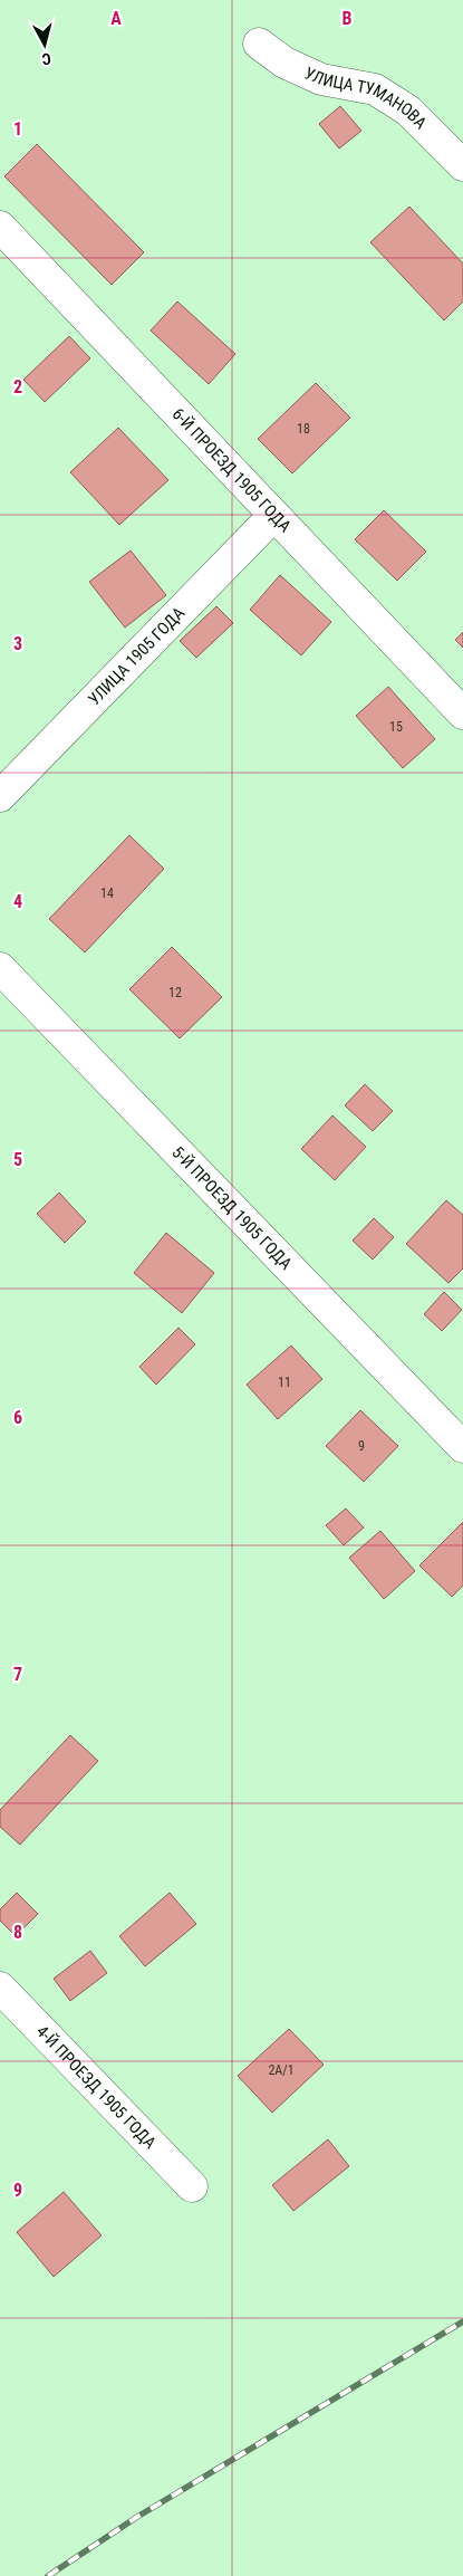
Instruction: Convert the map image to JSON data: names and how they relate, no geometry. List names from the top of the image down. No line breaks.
{"streets":{"street":["УЛИЦА ТУМАНОВА","6-Й ПРОЕЗД 1905 ГОДА","УЛИЦА 1905 ГОДА","5-Й ПРОЕЗД 1905 ГОДА","4-Й ПРОЕЗД 1905 ГОДА"]},"crossings":[["6-Й ПРОЕЗД 1905 ГОДА","УЛИЦА 1905 ГОДА"]],"house_numbers":["18","15","14","12","11","9","2А/1"],"north":"bottom","grid":{"columns":["A","B"],"rows":["1","2","3","4","5","6","7","8","9"]}}
